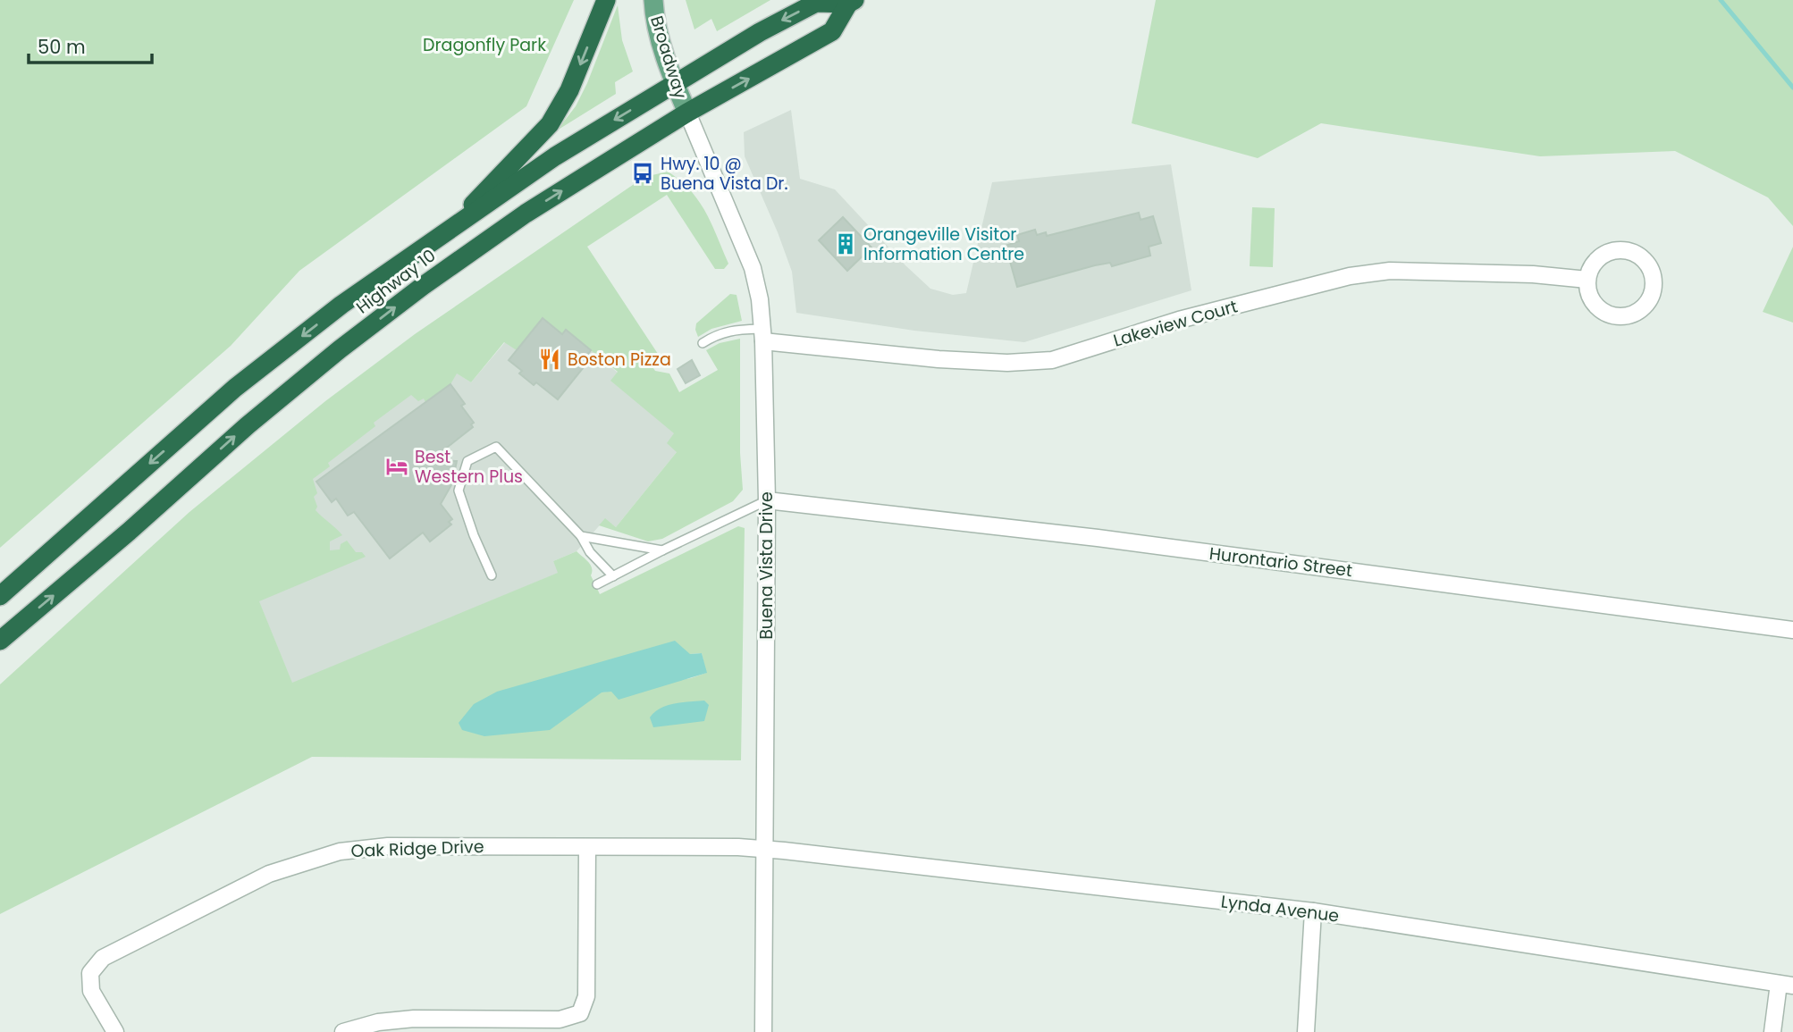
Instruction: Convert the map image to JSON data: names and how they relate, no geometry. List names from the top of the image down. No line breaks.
{"streets":{"highway":["Highway 10"],"main road":["Broadway"],"street":["Lakeview Court","Hurontario Street","Buena Vista Drive","Oak Ridge Drive","Lynda Avenue"]},"crossings":[["Broadway","Highway 10"],["Broadway","Buena Vista Drive"],["Highway 10","Buena Vista Drive"],["Lakeview Court","Buena Vista Drive"],["Hurontario Street","Buena Vista Drive"],["Buena Vista Drive","Oak Ridge Drive"],["Buena Vista Drive","Lynda Avenue"],["Oak Ridge Drive","Lynda Avenue"]],"parks":["Dragonfly Park"],"places":{"bus stop":["Hwy. 10 @ Buena Vista Dr."],"building":["Orangeville Visitor Information Centre"],"restaurant":["Boston Pizza"],"hotel":["Best Western Plus"]},"scale_bar":"50 m"}
